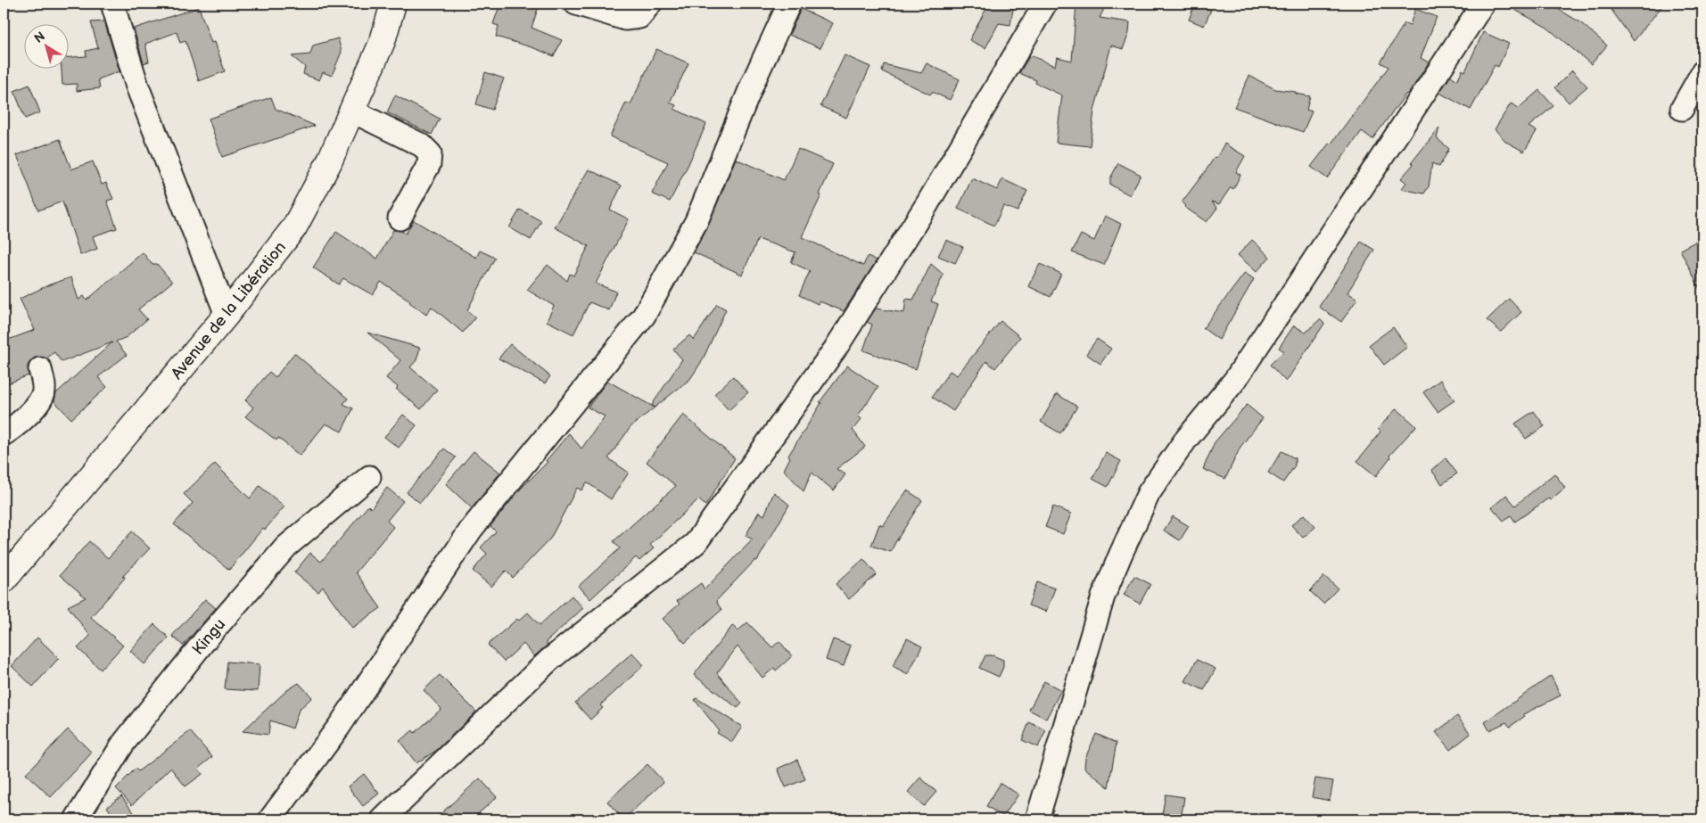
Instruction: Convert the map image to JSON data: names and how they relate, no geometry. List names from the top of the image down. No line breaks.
{"streets":{"highway":["Avenue de la Libération"],"street":["Kingu"]},"north":"top left"}
